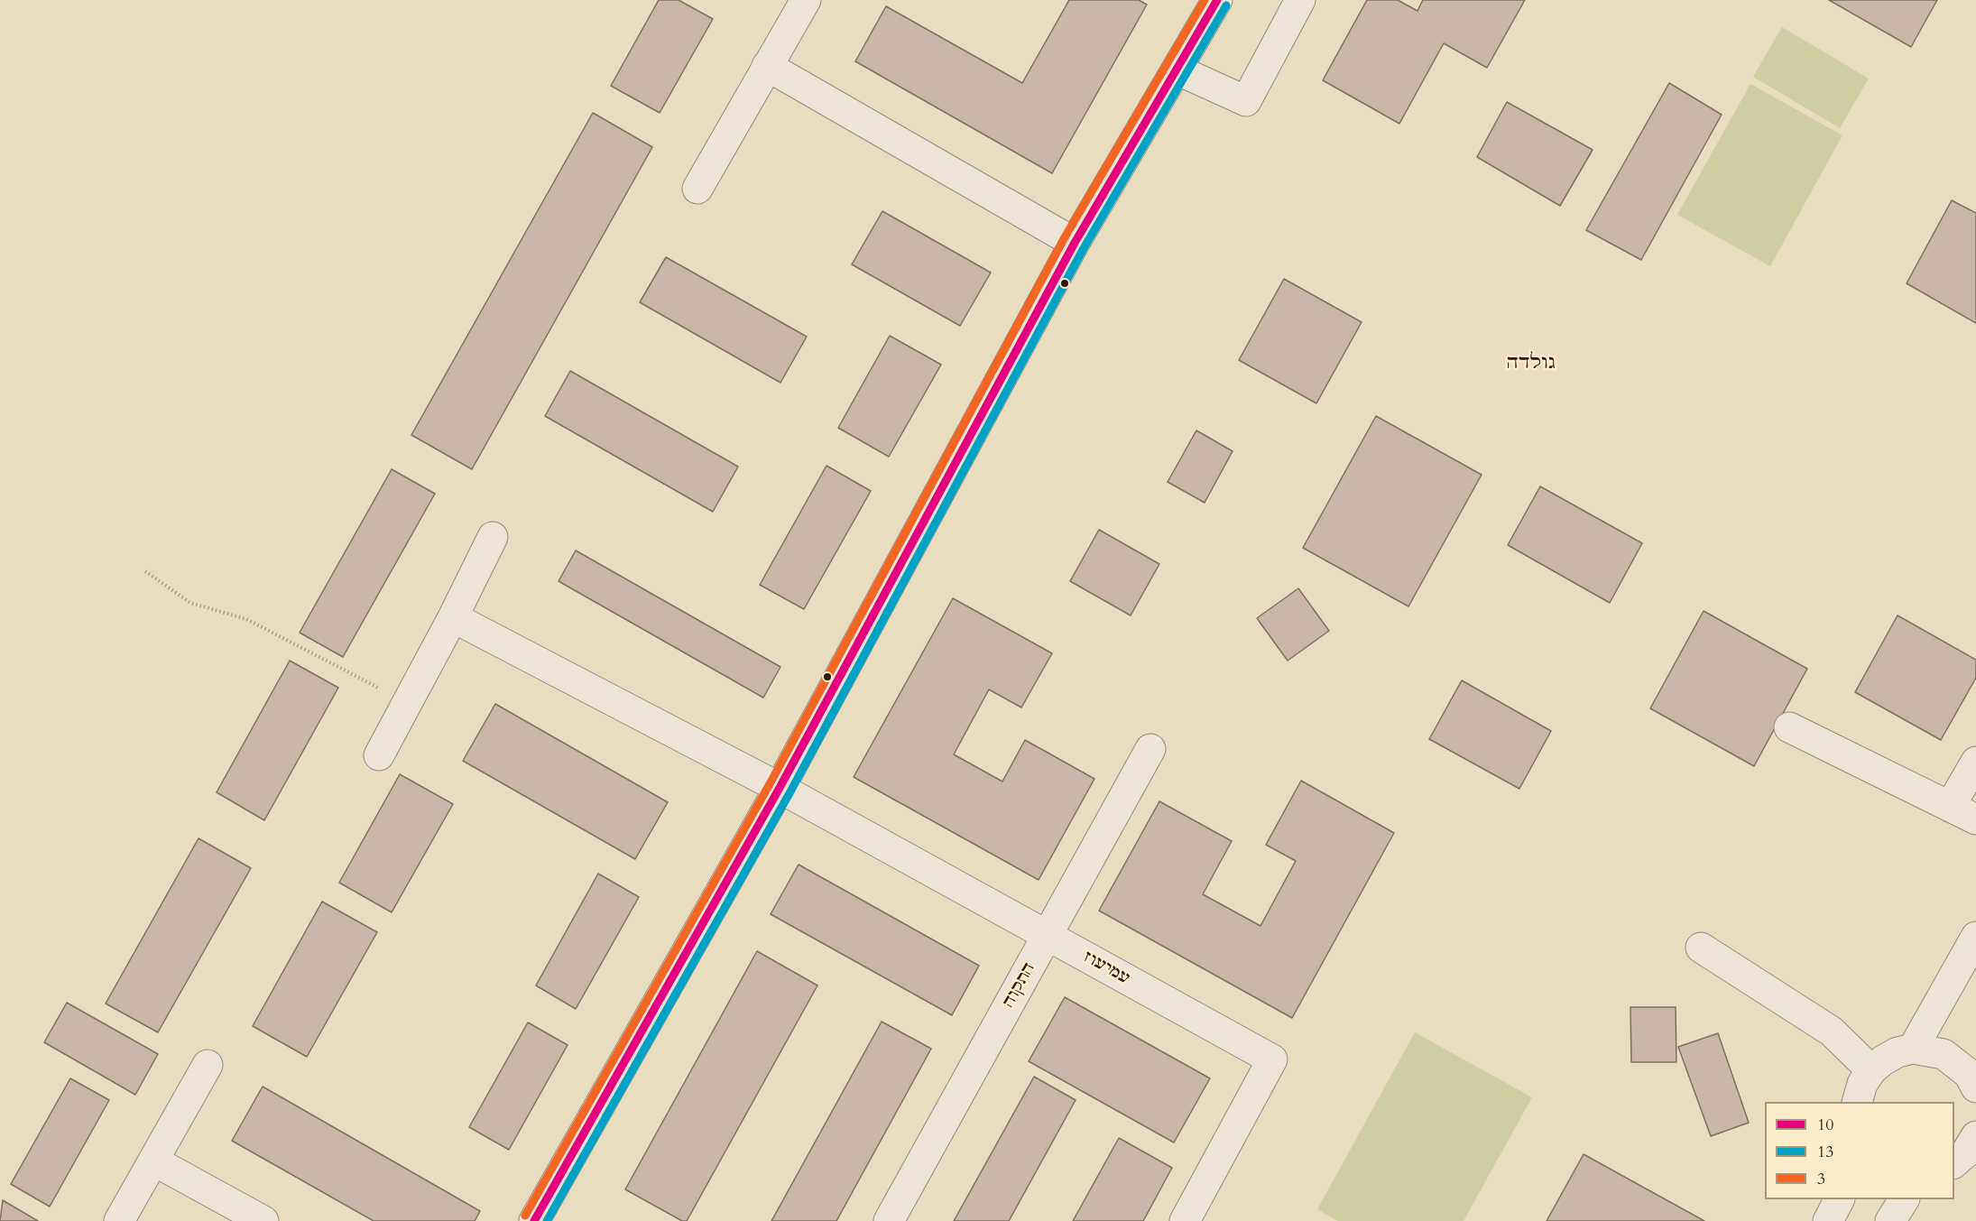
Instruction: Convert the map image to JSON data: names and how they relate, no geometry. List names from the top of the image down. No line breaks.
{"streets":{"street":["עמיעוז","התקוה"]},"crossings":[["עמיעוז","התקוה"]],"districts":["גולדה"],"lines":["transit line 10","transit line 3","transit line 13"],"legend":["10","13","3"]}
